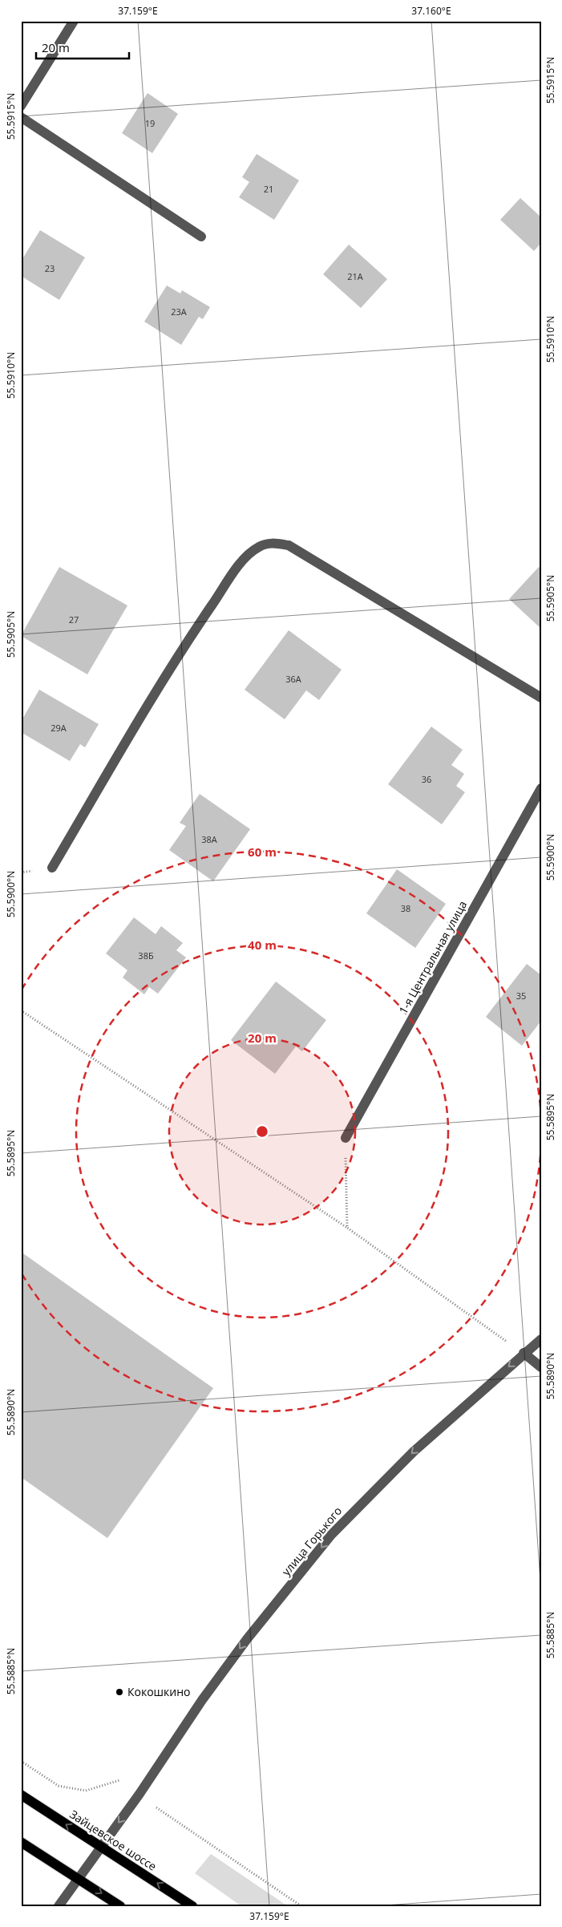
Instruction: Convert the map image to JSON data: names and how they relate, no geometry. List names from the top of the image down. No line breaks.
{"streets":{"main road":["Зайцевское шоссе"],"street":["1-я Центральная улица","улица Горького"]},"crossings":[["улица Горького","Зайцевское шоссе"]],"one_way":["улица Горького"],"places":["Кокошкино"],"house_numbers":["19","21","23","21А","23А","27","36А","29А","36","38А","38","38Б","35"],"scale_bar":"20 m","coordinates":["37.159°E","37.160°E","55.5915°N","55.5910°N","55.5905°N","55.5900°N","55.5895°N","55.5890°N","55.5885°N"],"rings":["60 m","40 m","20 m"]}
